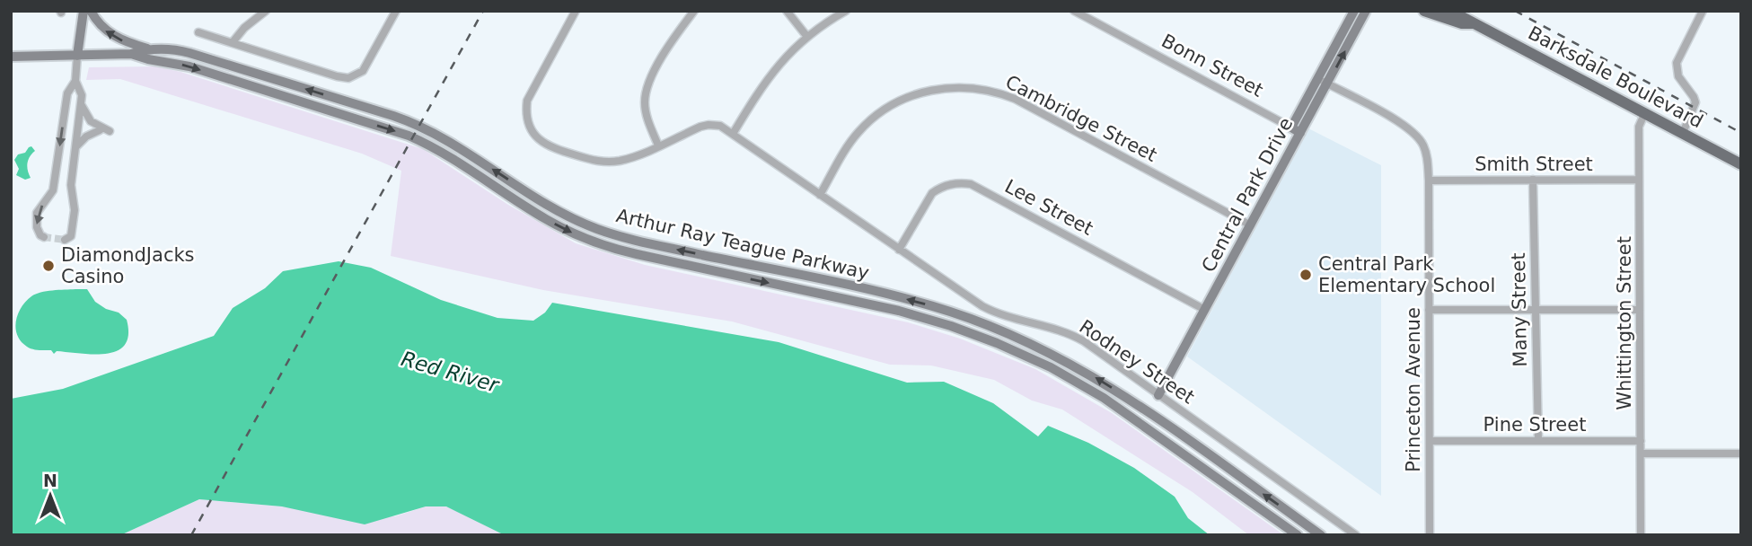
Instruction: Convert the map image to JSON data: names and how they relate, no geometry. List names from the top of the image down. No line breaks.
{"streets":{"main road":["Barksdale Boulevard"],"street":["Bonn Street","Cambridge Street","Smith Street","Central Park Drive","Lee Street","Arthur Ray Teague Parkway","Many Street","Whittington Street","Rodney Street","Princeton Avenue","Pine Street"]},"crossings":[["Bonn Street","Central Park Drive"],["Barksdale Boulevard","Whittington Street"],["Cambridge Street","Central Park Drive"],["Cambridge Street","Rodney Street"],["Smith Street","Many Street"],["Smith Street","Whittington Street"],["Smith Street","Princeton Avenue"],["Central Park Drive","Lee Street"],["Central Park Drive","Rodney Street"],["Central Park Drive","Princeton Avenue"],["Lee Street","Rodney Street"],["Many Street","Pine Street"],["Whittington Street","Pine Street"],["Princeton Avenue","Pine Street"]],"water":["Red River"],"places":["DiamondJacks Casino","Central Park Elementary School"],"north":"top"}
